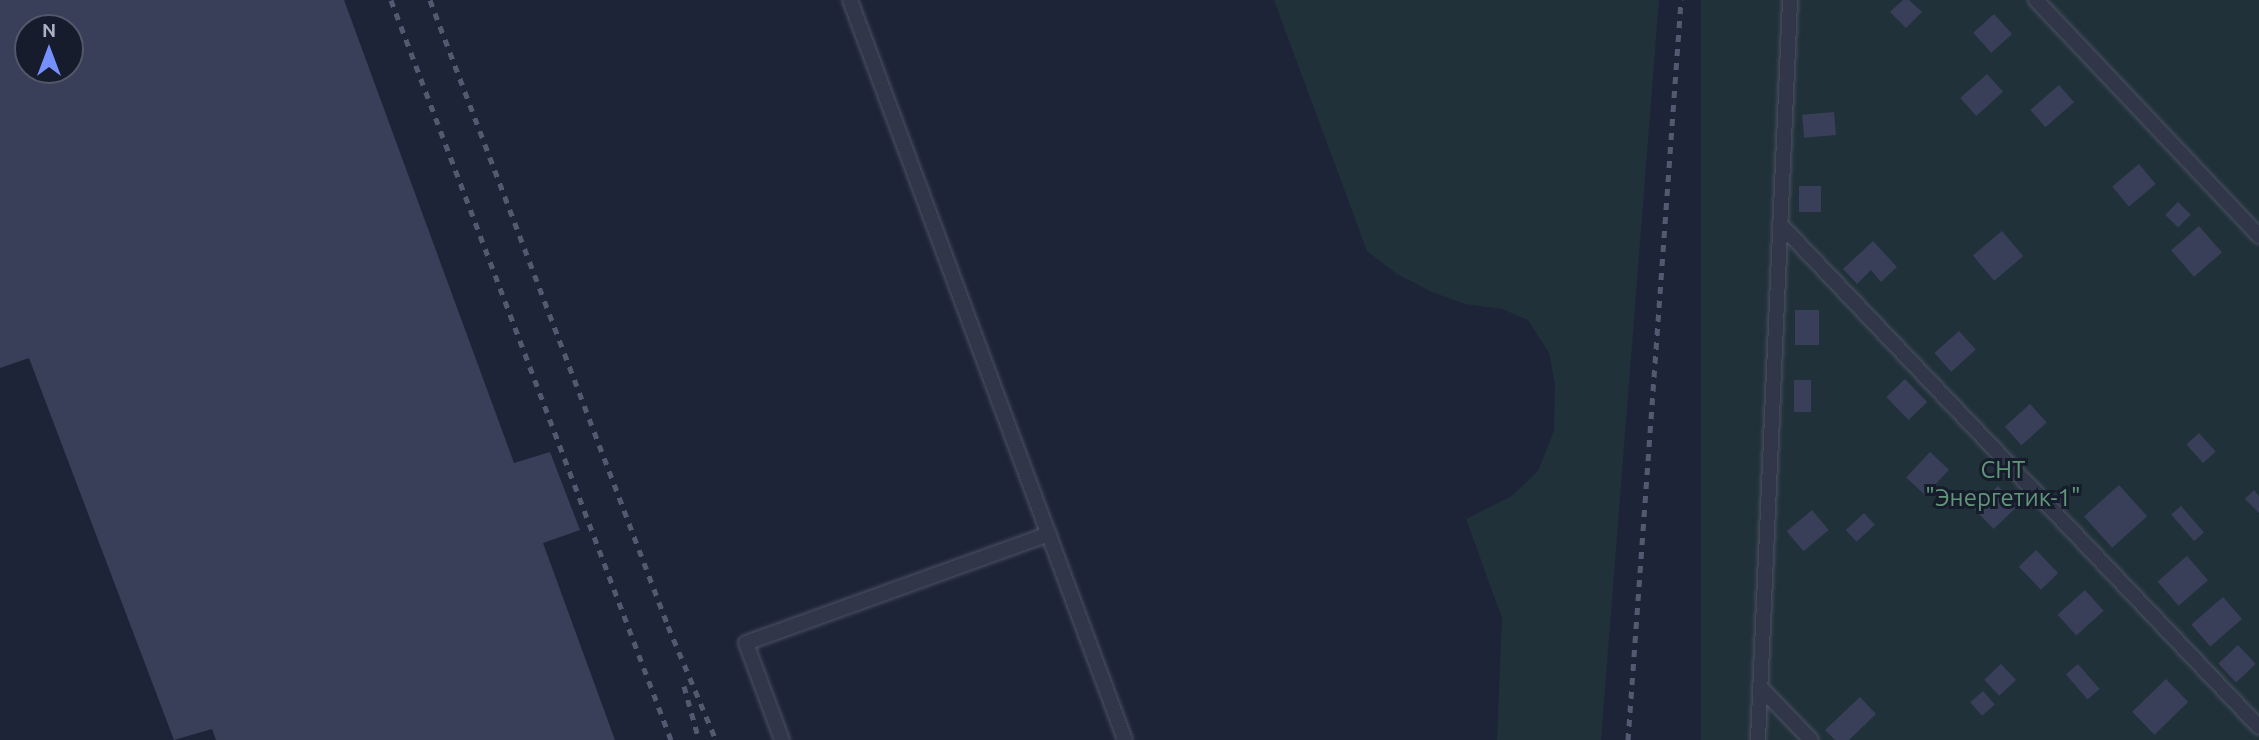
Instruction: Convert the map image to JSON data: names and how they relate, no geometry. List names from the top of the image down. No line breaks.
{"parks":["СНТ \"Энергетик-1\""],"north":"top"}
